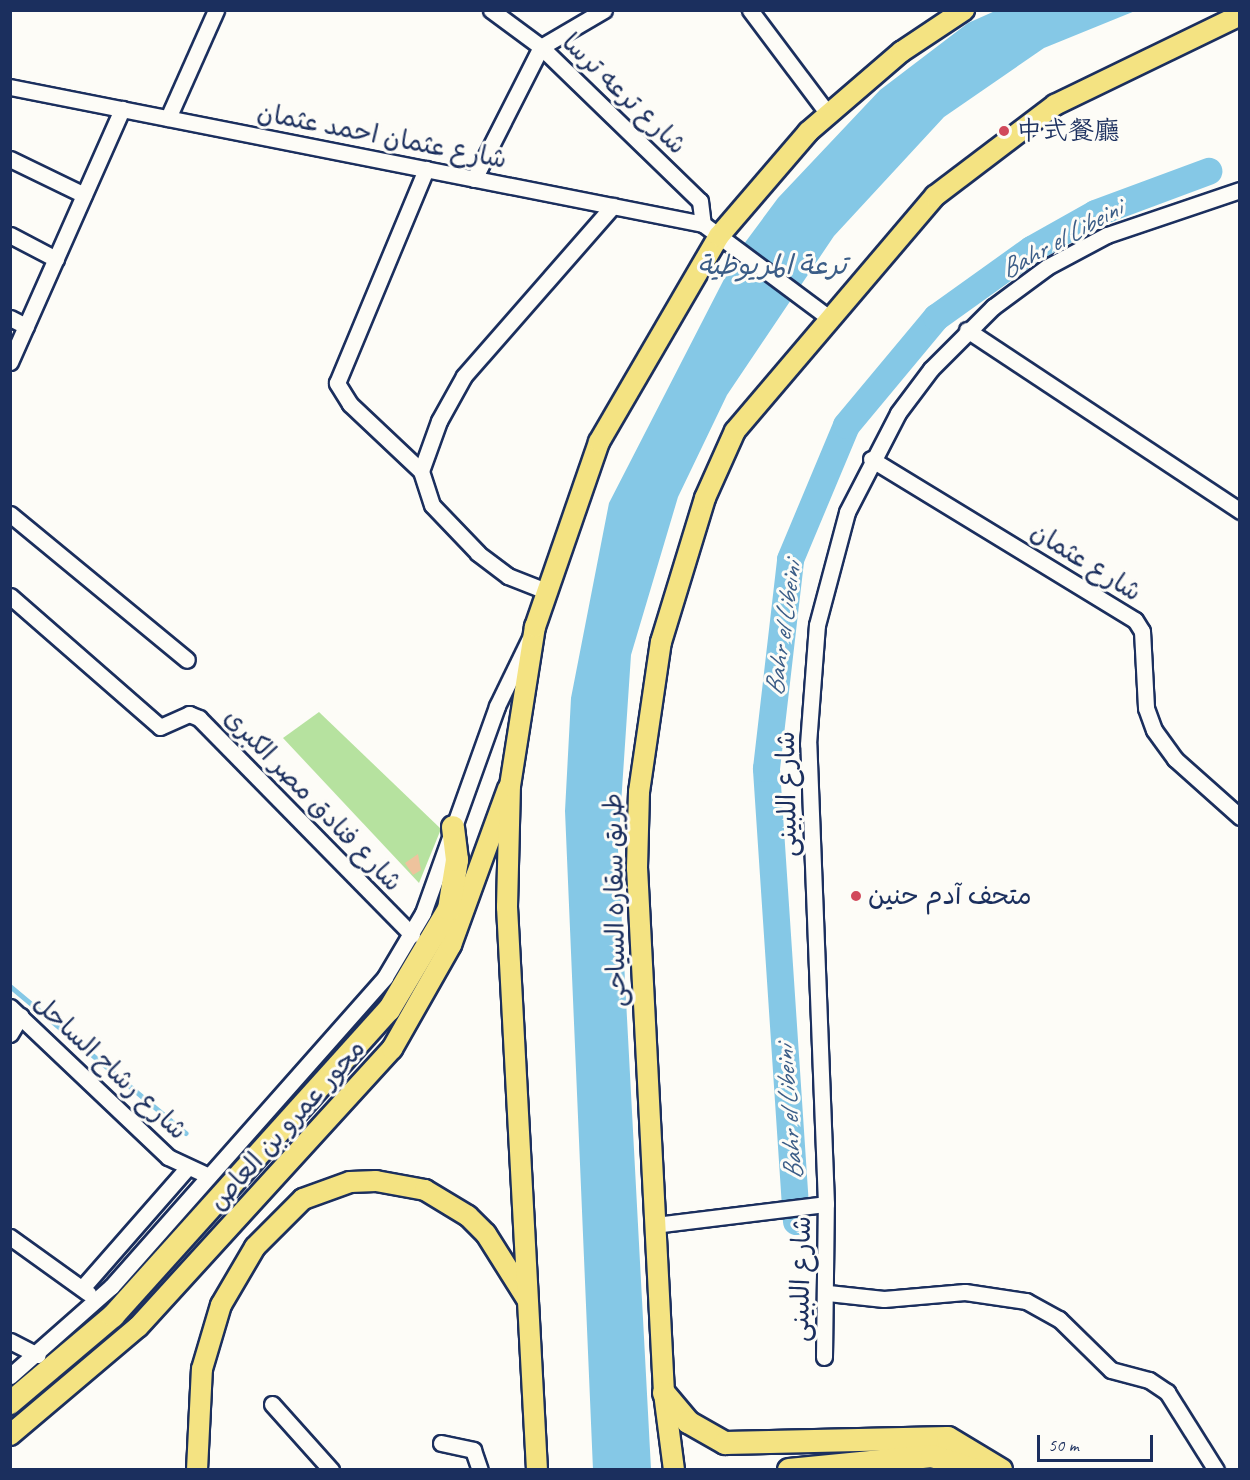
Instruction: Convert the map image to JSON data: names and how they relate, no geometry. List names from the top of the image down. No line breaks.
{"streets":{"main road":["طريق سقاره السياحى","محور عمرو بن العاص"],"street":["شارع ترعه ترسا","شارع عثمان احمد عثمان","شارع عثمان","شارع اللبينى","شارع فنادق مصر الكبرى","شارع رشاح الساحل"]},"crossings":[["شارع ترعه ترسا","شارع عثمان احمد عثمان"],["شارع عثمان احمد عثمان","طريق سقاره السياحى"],["شارع عثمان","شارع اللبينى"]],"water":["Bahr el Libeini","ترعة المريوطية"],"places":["中式餐廳","متحف آدم حنين"],"scale_bar":"50 m"}
